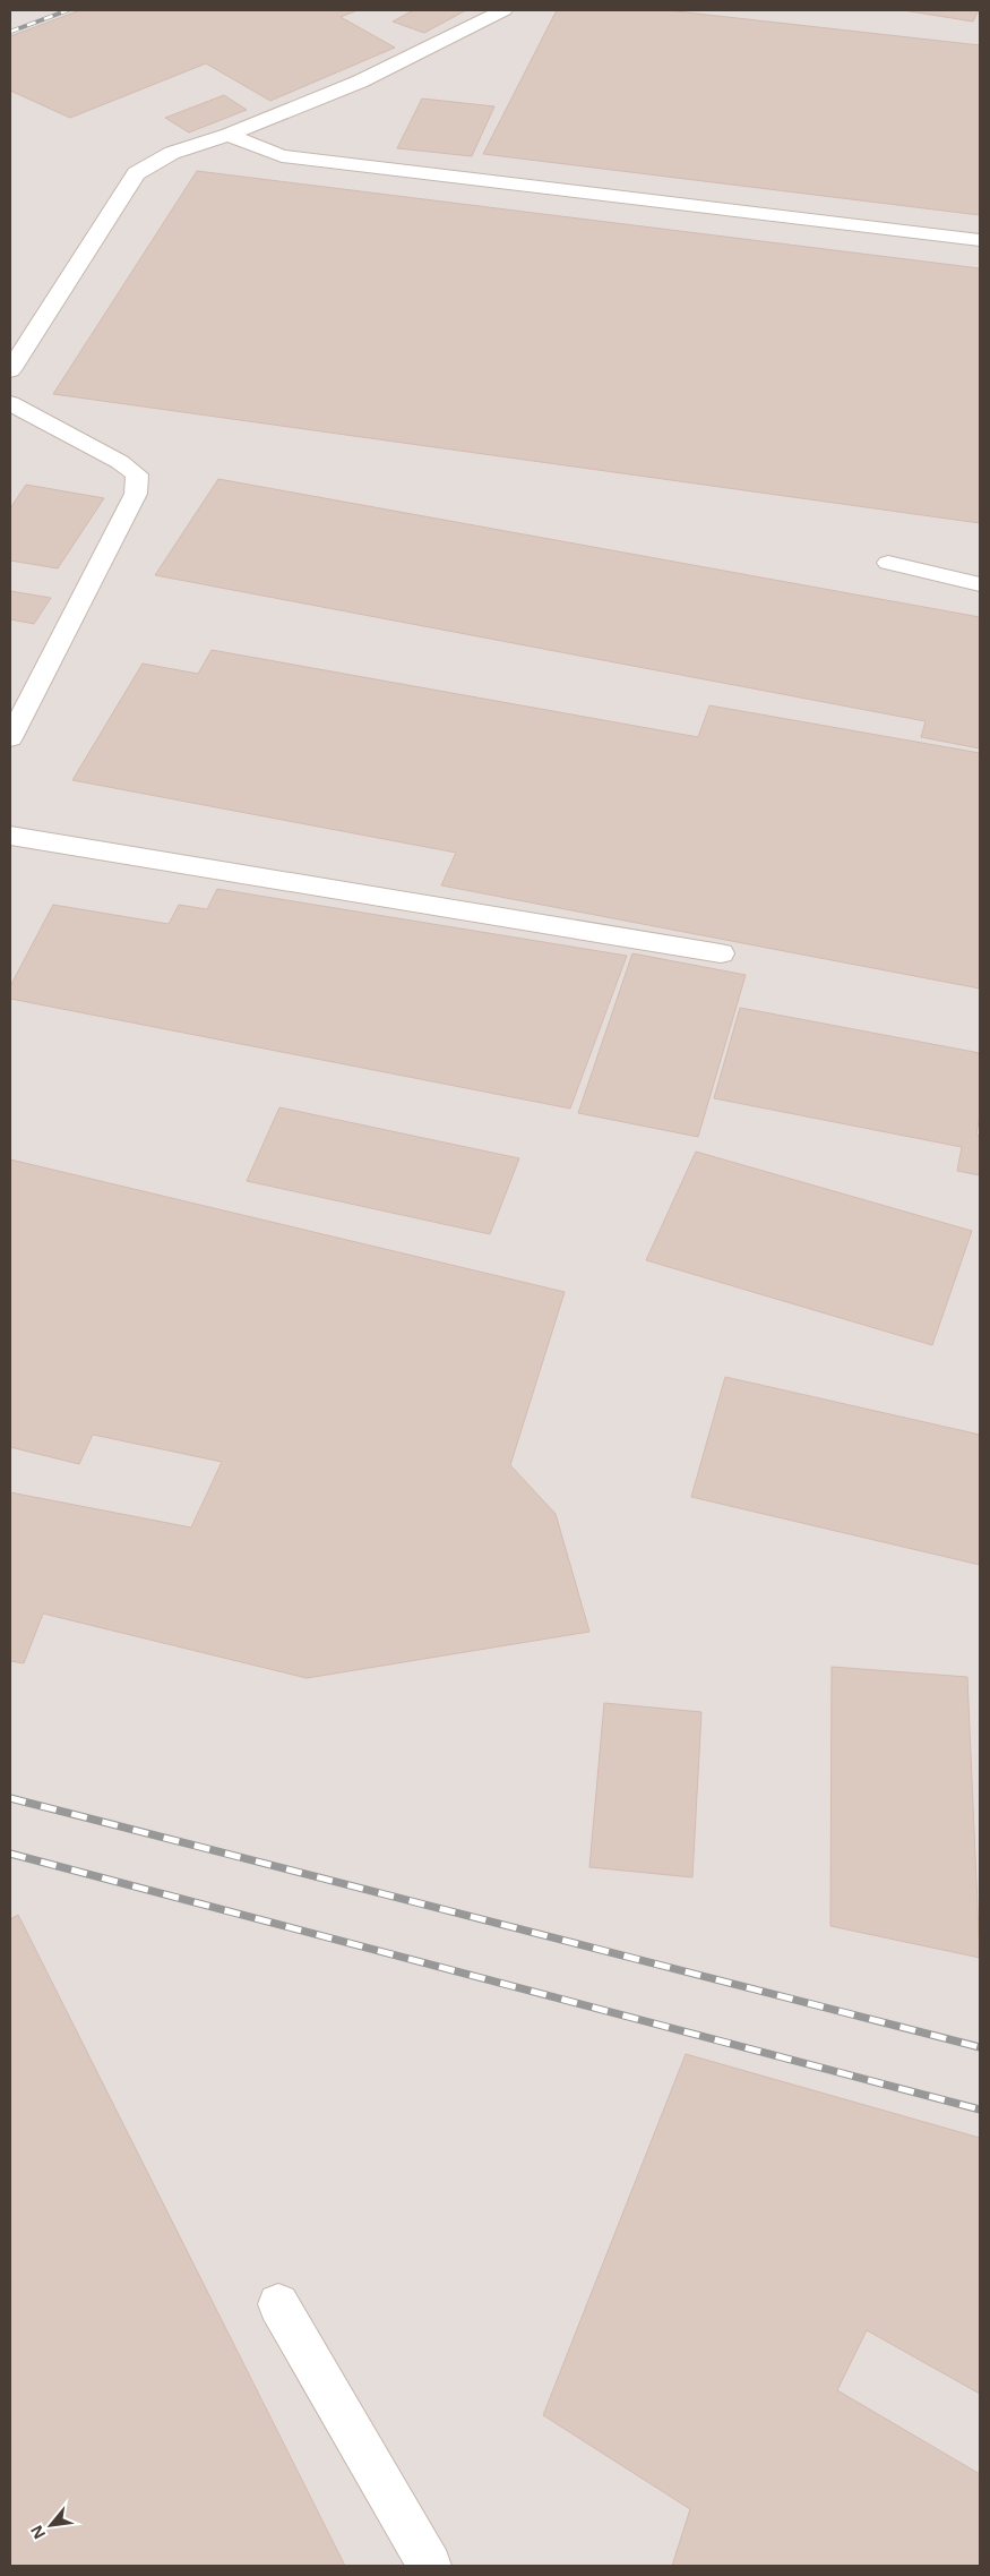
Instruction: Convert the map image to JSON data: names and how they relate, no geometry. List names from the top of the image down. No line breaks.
{"north":"bottom left"}
